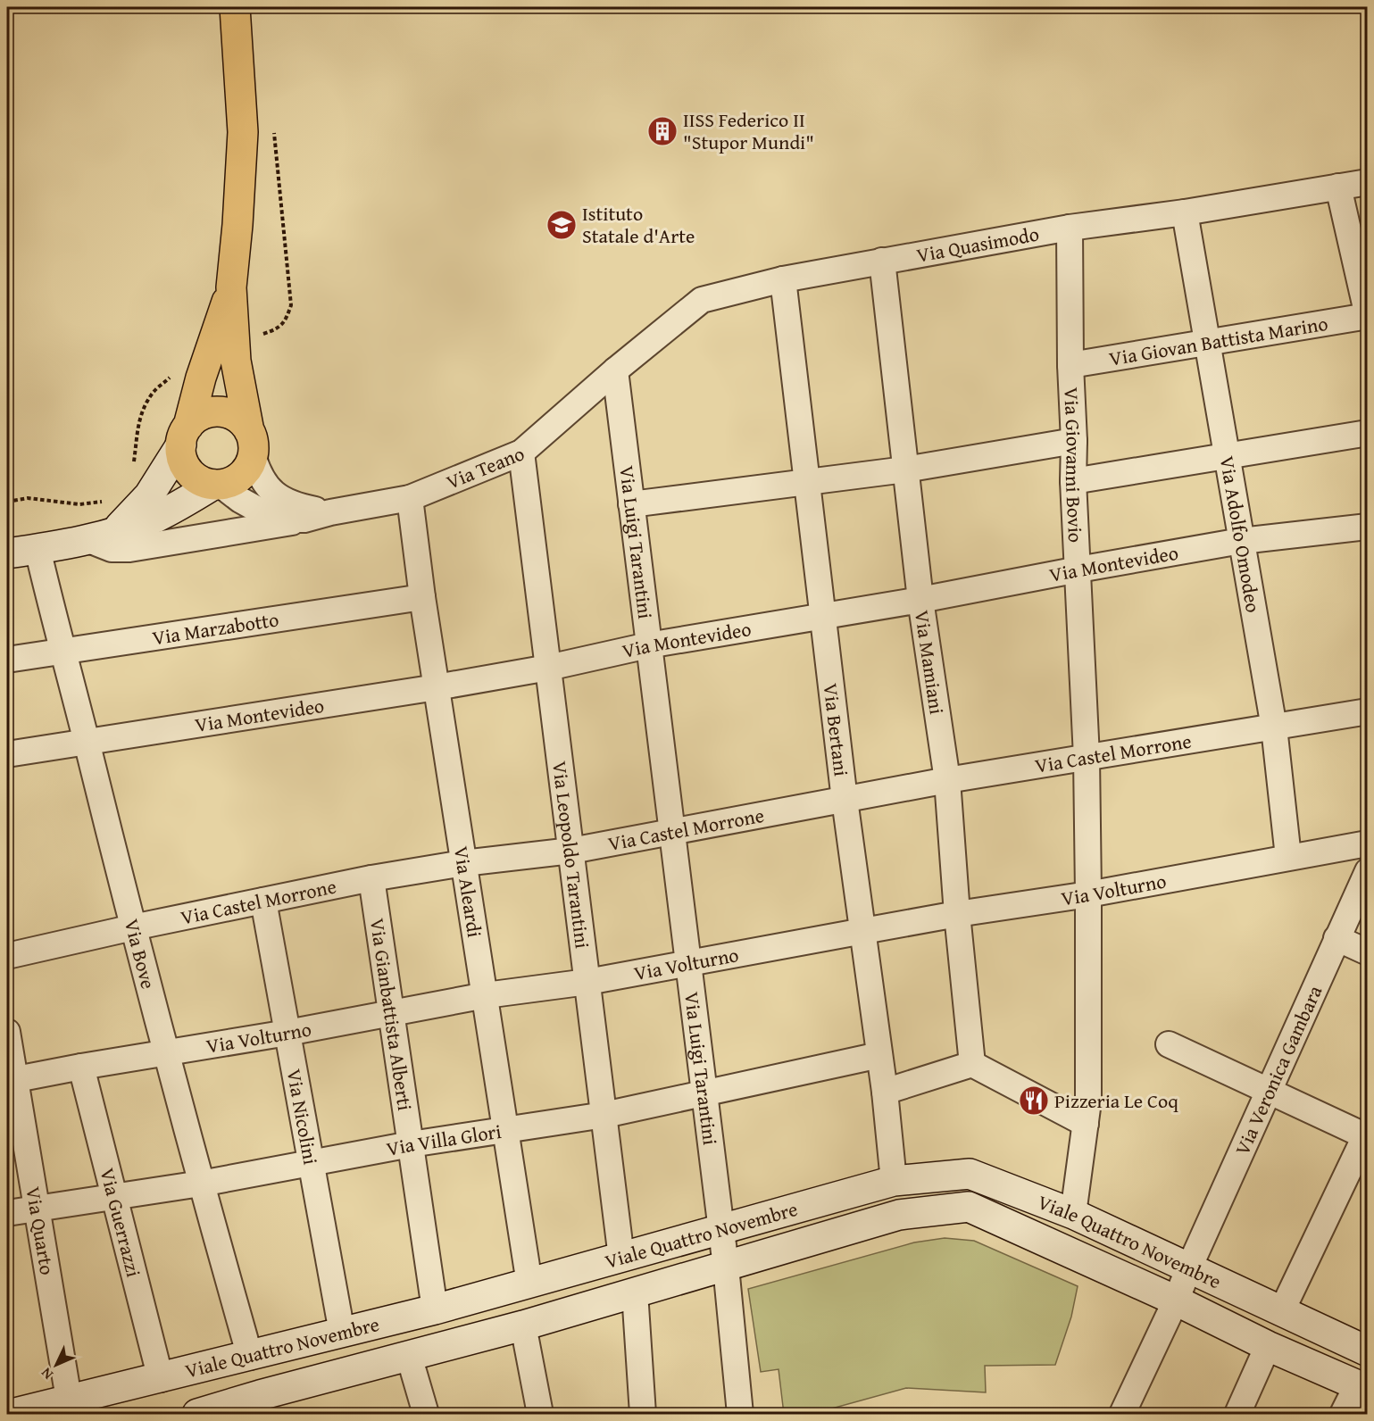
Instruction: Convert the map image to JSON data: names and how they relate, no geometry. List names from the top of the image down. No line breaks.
{"streets":{"main road":["Viale Quattro Novembre"],"street":["Via Quasimodo","Via Giovan Battista Marino","Via Giovanni Bovio","Via Teano","Via Adolfo Omodeo","Via Luigi Tarantini","Via Montevideo","Via Marzabotto","Via Mamiani","Via Bertani","Via Castel Morrone","Via Leopoldo Tarantini","Via Volturno","Via Aleardi","Via Bove","Via Gianbattista Alberti","Via Veronica Gambara","Via Nicolini","Via Villa Glori","Via Guerrazzi","Via Quarto"]},"crossings":[["Via Quasimodo","Via Giovanni Bovio"],["Via Quasimodo","Via Teano"],["Via Quasimodo","Via Adolfo Omodeo"],["Via Quasimodo","Via Luigi Tarantini"],["Via Quasimodo","Via Mamiani"],["Via Quasimodo","Via Bertani"],["Via Giovan Battista Marino","Via Giovanni Bovio"],["Via Giovan Battista Marino","Via Adolfo Omodeo"],["Via Giovanni Bovio","Via Montevideo"],["Via Giovanni Bovio","Via Castel Morrone"],["Via Giovanni Bovio","Via Volturno"],["Via Giovanni Bovio","Viale Quattro Novembre"],["Via Teano","Via Luigi Tarantini"],["Via Teano","Via Leopoldo Tarantini"],["Via Teano","Via Aleardi"],["Via Adolfo Omodeo","Via Montevideo"],["Via Adolfo Omodeo","Via Castel Morrone"],["Via Adolfo Omodeo","Via Volturno"],["Via Luigi Tarantini","Via Montevideo"],["Via Luigi Tarantini","Via Castel Morrone"],["Via Luigi Tarantini","Via Volturno"],["Via Luigi Tarantini","Via Villa Glori"],["Via Luigi Tarantini","Viale Quattro Novembre"],["Via Montevideo","Via Mamiani"],["Via Montevideo","Via Bertani"],["Via Montevideo","Via Leopoldo Tarantini"],["Via Montevideo","Via Aleardi"],["Via Montevideo","Via Bove"],["Via Marzabotto","Via Aleardi"],["Via Marzabotto","Via Bove"],["Via Mamiani","Via Castel Morrone"],["Via Mamiani","Via Volturno"],["Via Bertani","Via Castel Morrone"],["Via Bertani","Via Volturno"],["Via Bertani","Via Villa Glori"],["Via Bertani","Viale Quattro Novembre"],["Via Castel Morrone","Via Leopoldo Tarantini"],["Via Castel Morrone","Via Aleardi"],["Via Castel Morrone","Via Bove"],["Via Castel Morrone","Via Gianbattista Alberti"],["Via Castel Morrone","Via Nicolini"],["Via Leopoldo Tarantini","Via Volturno"],["Via Leopoldo Tarantini","Via Villa Glori"],["Via Leopoldo Tarantini","Viale Quattro Novembre"],["Via Volturno","Via Aleardi"],["Via Volturno","Via Bove"],["Via Volturno","Via Gianbattista Alberti"],["Via Volturno","Via Nicolini"],["Via Volturno","Via Guerrazzi"],["Via Volturno","Via Quarto"],["Via Aleardi","Via Villa Glori"],["Via Aleardi","Viale Quattro Novembre"],["Via Bove","Via Villa Glori"],["Via Bove","Viale Quattro Novembre"],["Via Gianbattista Alberti","Via Villa Glori"],["Via Gianbattista Alberti","Viale Quattro Novembre"],["Via Veronica Gambara","Viale Quattro Novembre"],["Via Nicolini","Via Villa Glori"],["Via Nicolini","Viale Quattro Novembre"],["Via Villa Glori","Via Guerrazzi"],["Via Villa Glori","Via Quarto"],["Via Guerrazzi","Viale Quattro Novembre"],["Via Quarto","Viale Quattro Novembre"]],"places":{"building":["IISS Federico II \"Stupor Mundi\""],"school or university":["Istituto Statale d'Arte"],"restaurant":["Pizzeria Le Coq"]},"north":"bottom left"}
